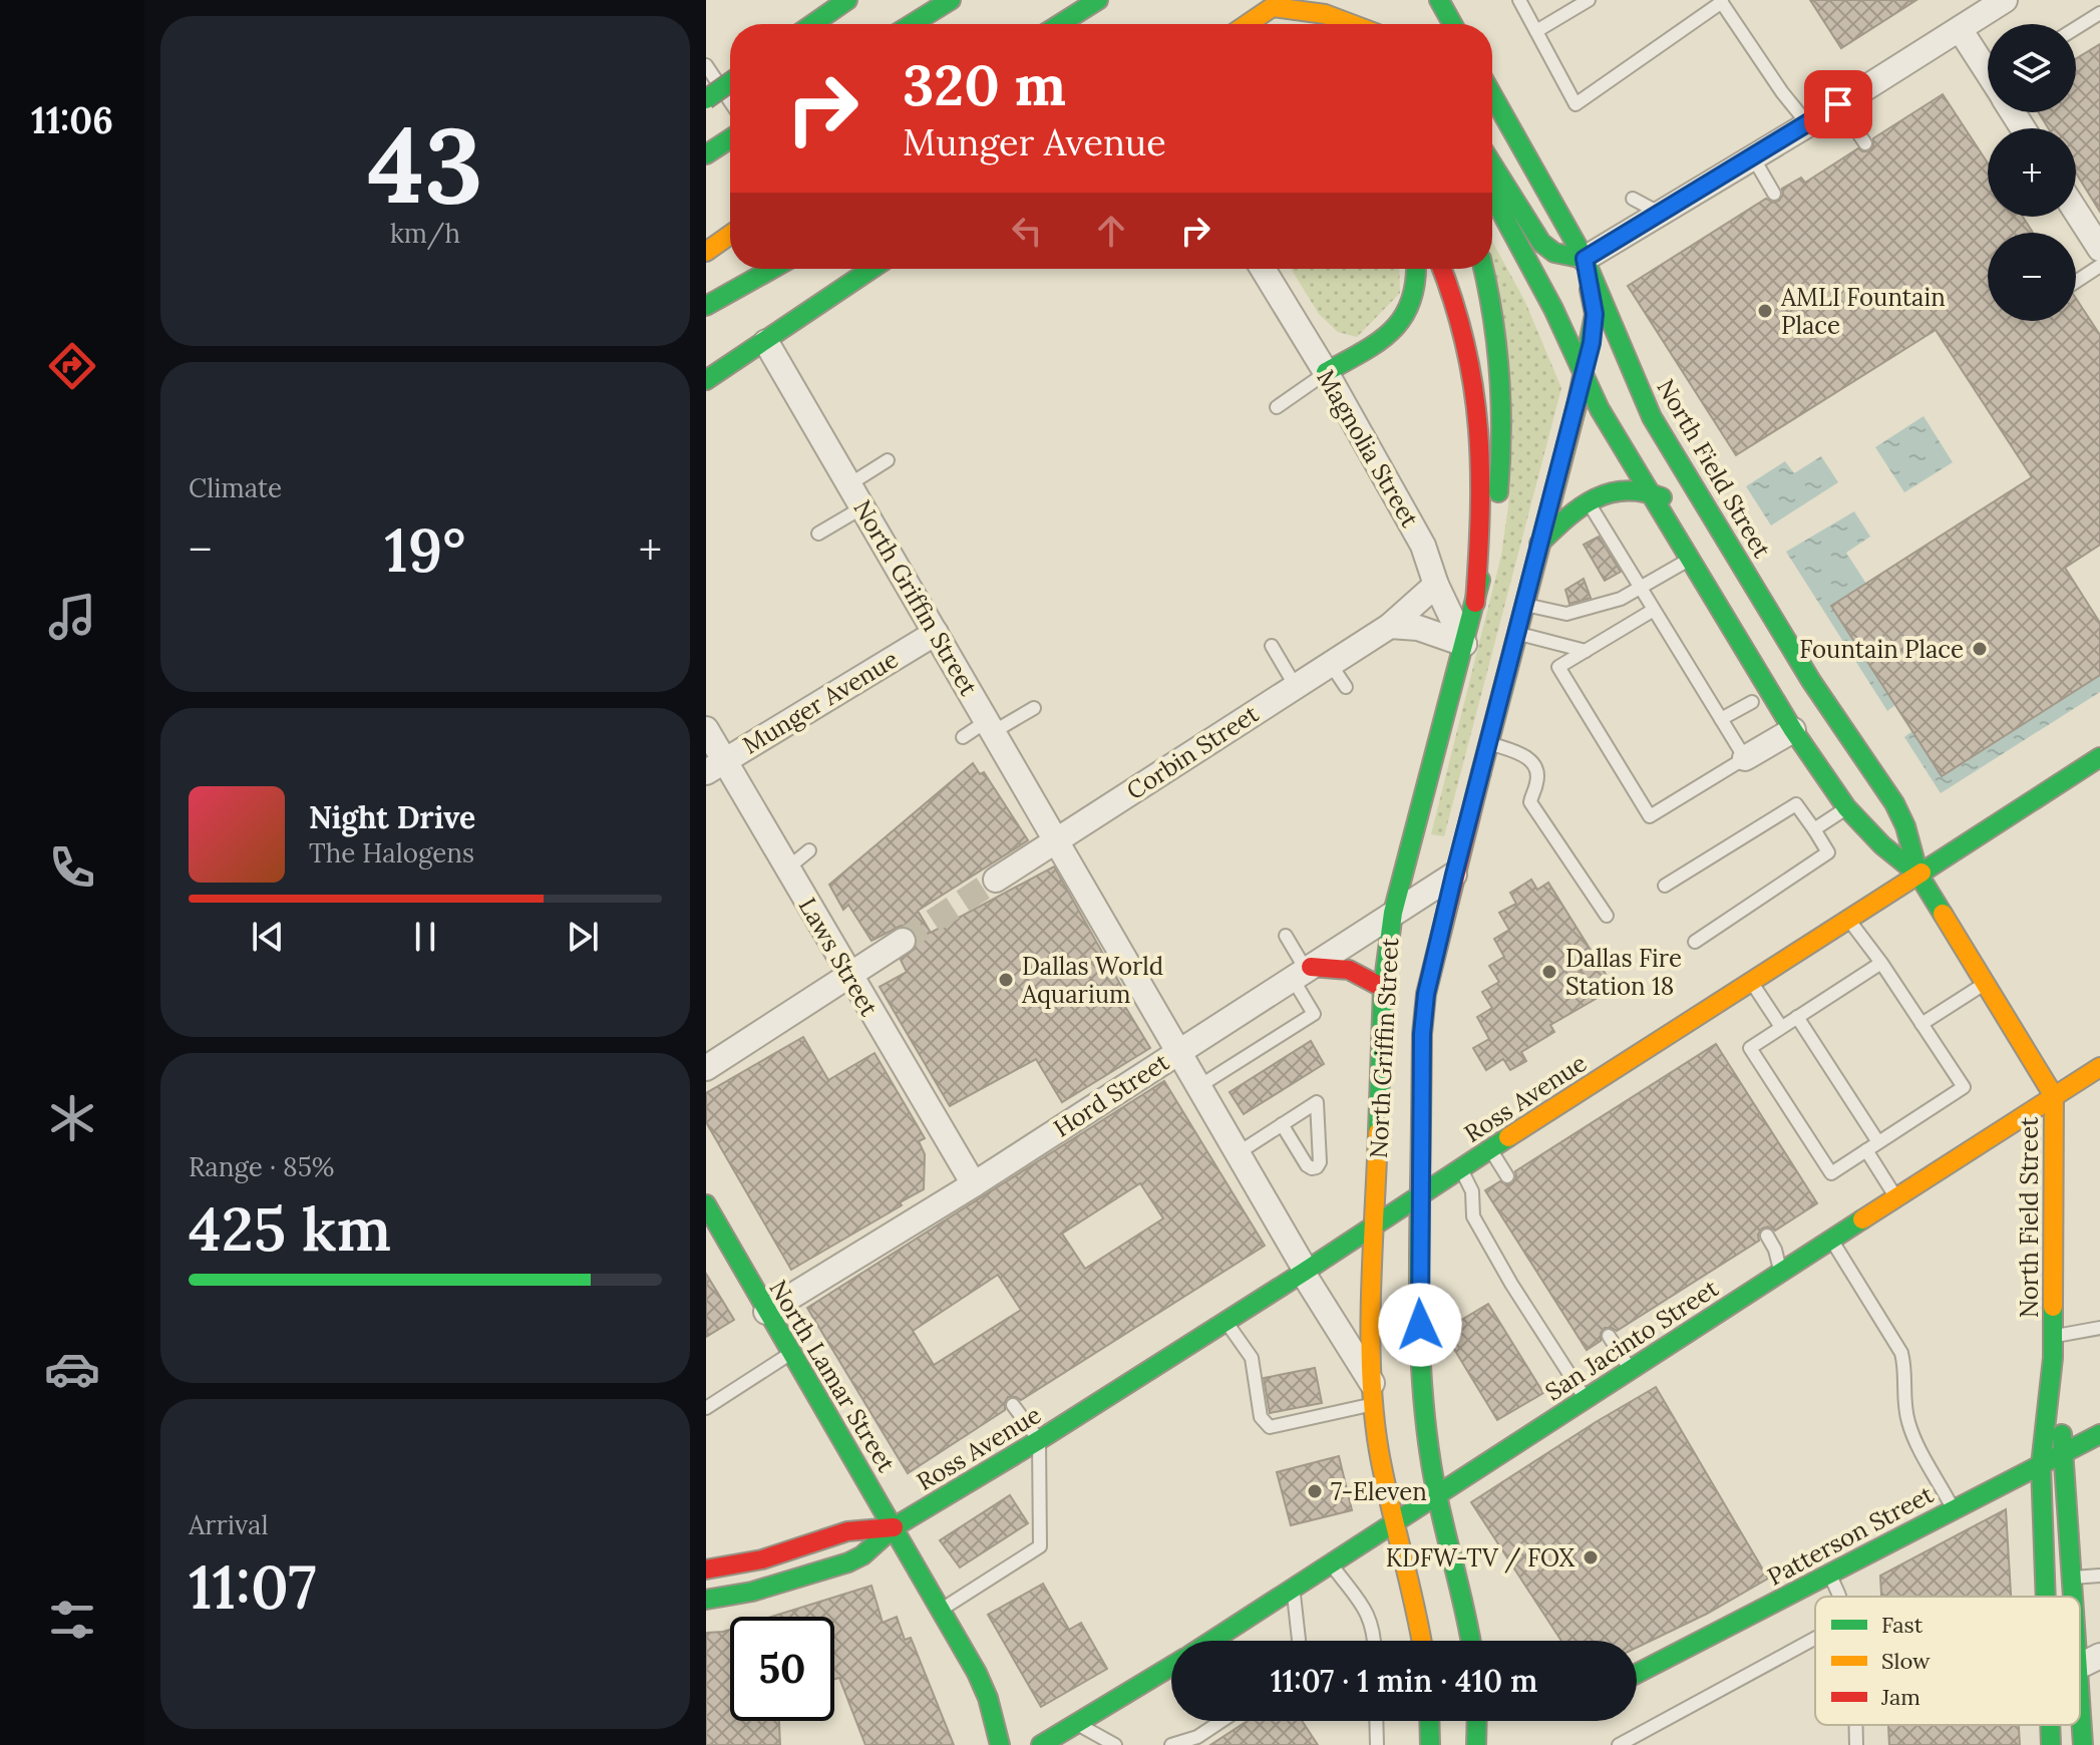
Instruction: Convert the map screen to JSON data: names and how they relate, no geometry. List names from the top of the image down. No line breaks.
{"streets":{"main road":["North Field Street","North Griffin Street","Ross Avenue","San Jacinto Street","North Lamar Street","Patterson Street"],"street":["Magnolia Street","Munger Avenue","Corbin Street","Laws Street","Hord Street"]},"crossings":[["Magnolia Street","North Griffin Street"],["Magnolia Street","Corbin Street"],["North Field Street","North Griffin Street"],["North Field Street","Ross Avenue"],["North Field Street","San Jacinto Street"],["North Field Street","Patterson Street"],["North Griffin Street","Munger Avenue"],["North Griffin Street","Corbin Street"],["North Griffin Street","Hord Street"],["North Griffin Street","Ross Avenue"],["North Griffin Street","San Jacinto Street"],["Munger Avenue","Laws Street"],["Laws Street","Hord Street"],["Hord Street","North Lamar Street"],["Ross Avenue","North Lamar Street"]],"places":["AMLI Fountain Place","Fountain Place","Dallas Fire Station 18","Dallas World Aquarium","7-Eleven","KDFW-TV / FOX"],"legend":["Fast","Slow","Jam"],"page":{"tabs":"11:06","tile":[["43","km/h"],"Climate",["Range · 85%","425 km"],["Arrival","11:07"]],"map_buttons":["+","−"],"turn":["320 m","Munger Avenue"],"heat":["−","19°","+"],"song":["Night Drive","The Halogens"],"limit":"50","trip":"11:07 · 1 min · 410 m"}}
